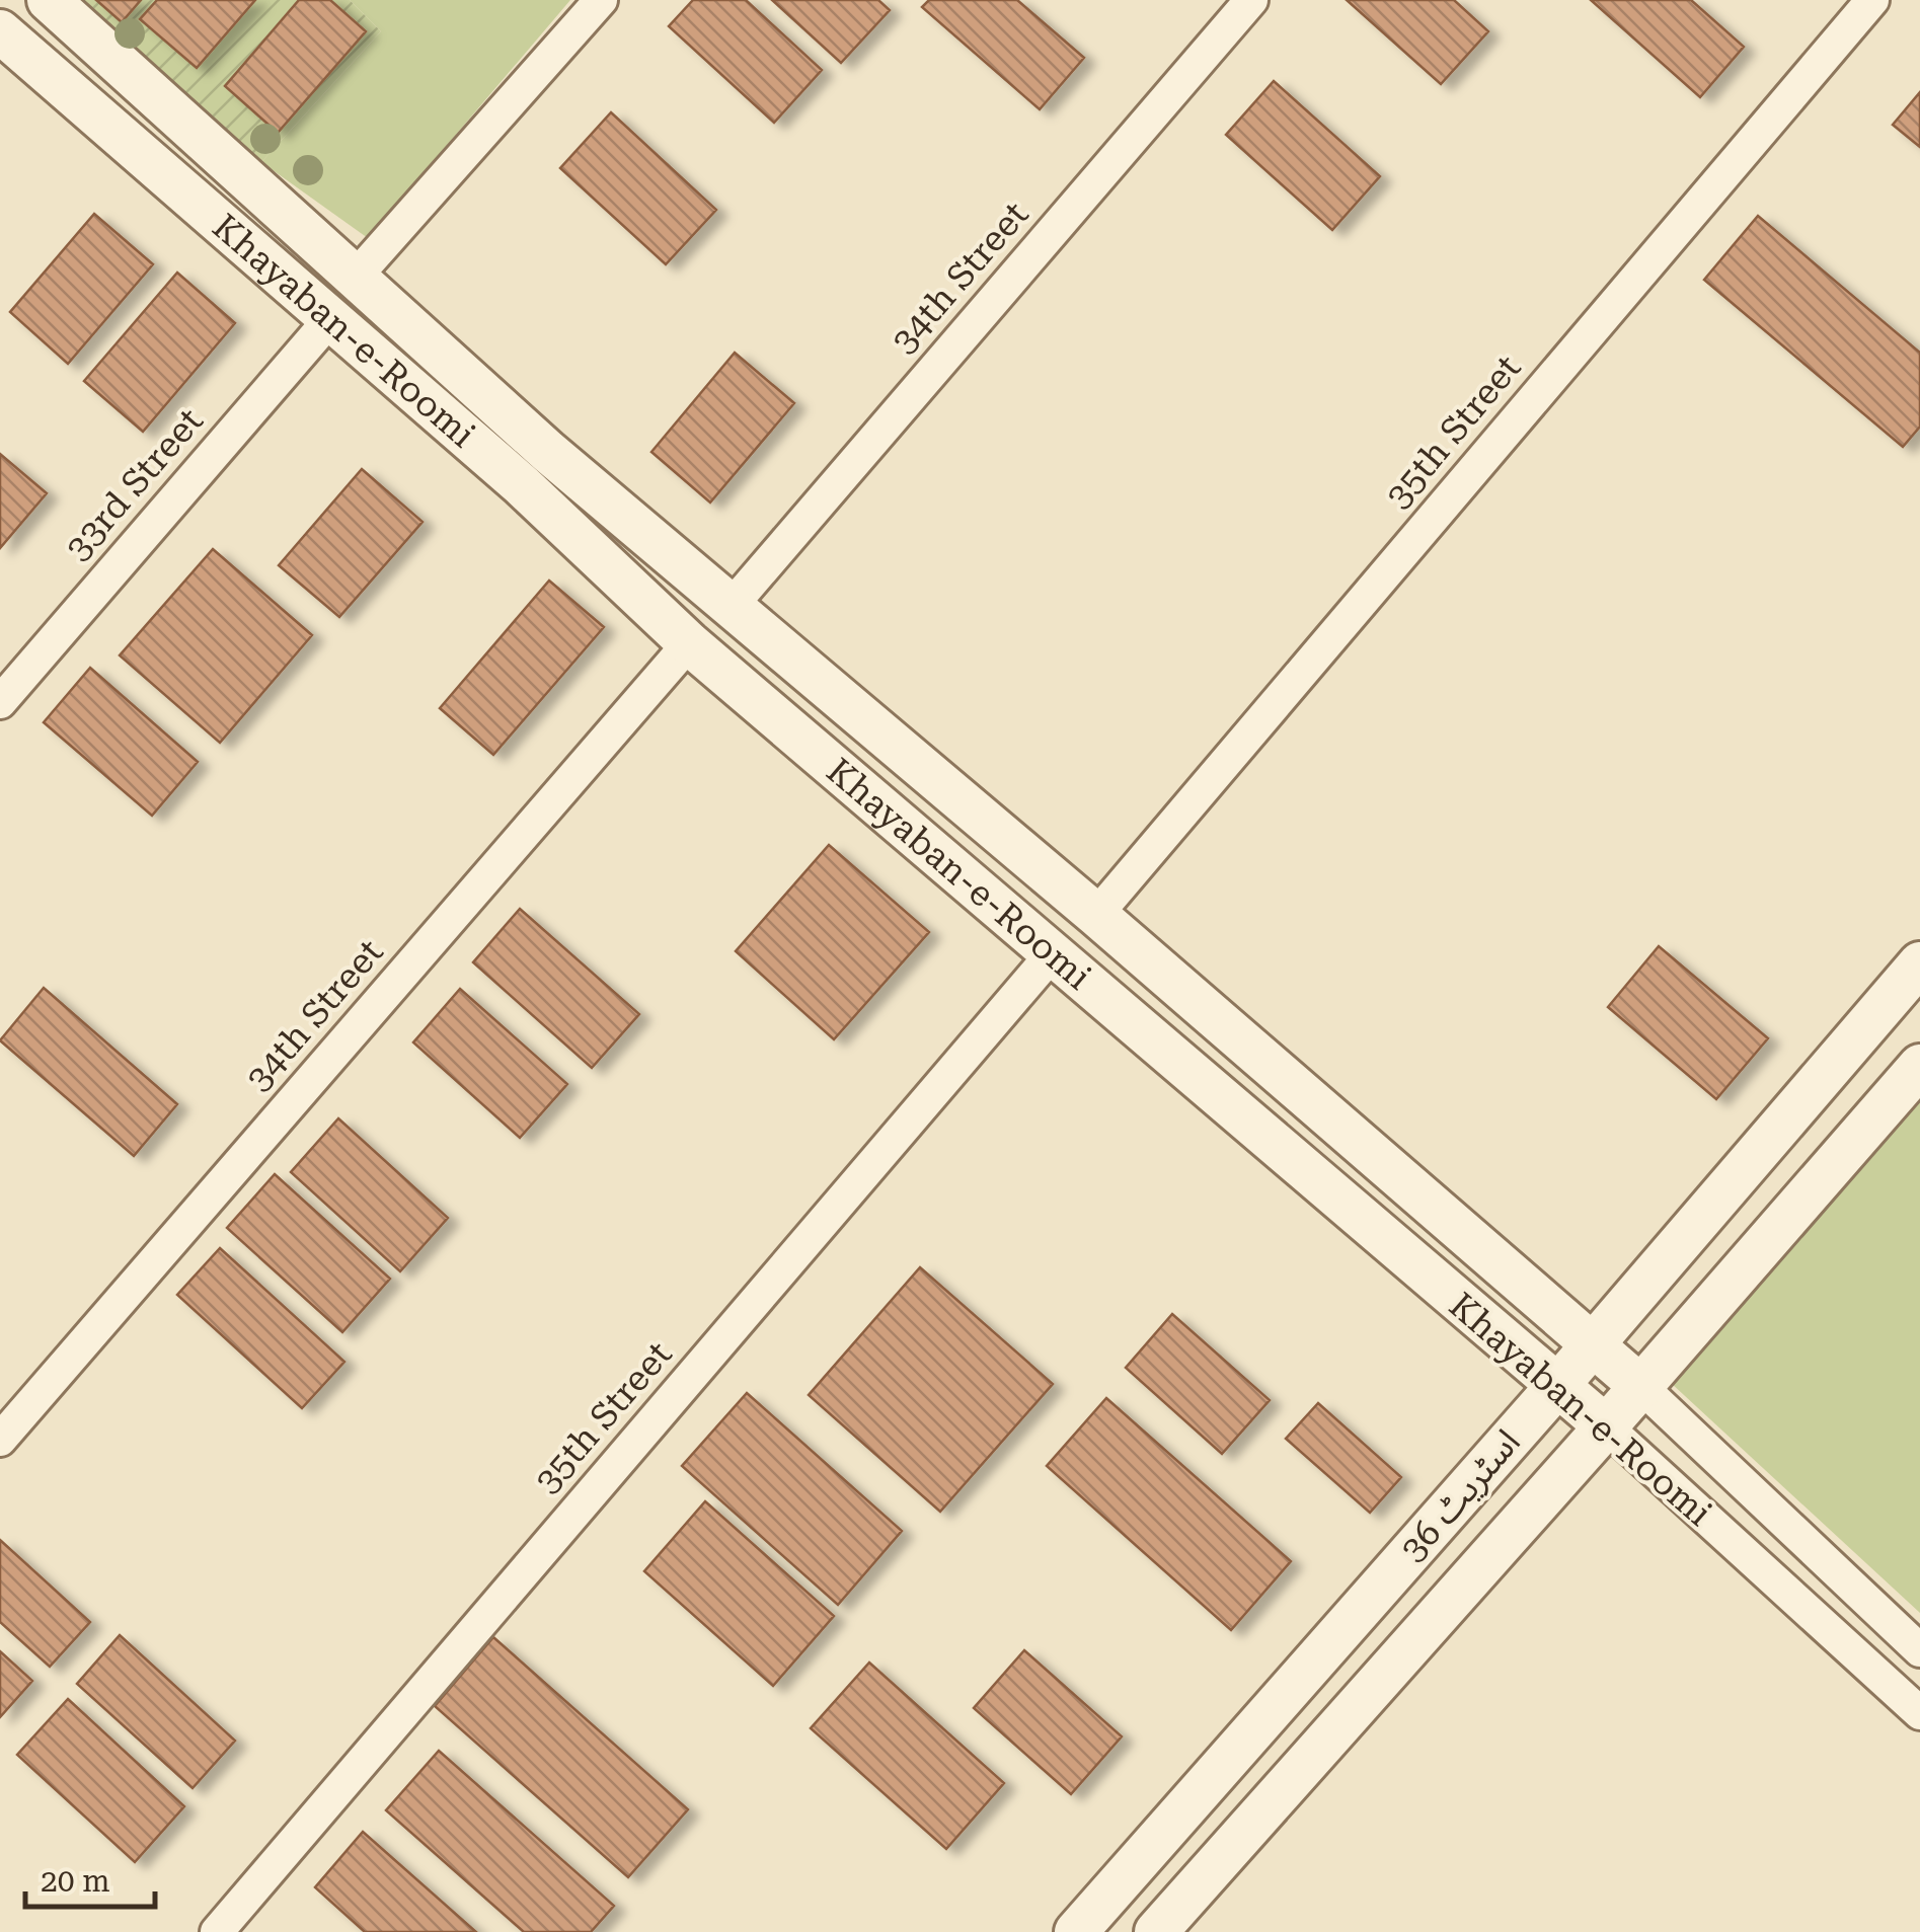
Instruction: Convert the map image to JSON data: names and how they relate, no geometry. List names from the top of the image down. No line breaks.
{"streets":{"street":["34th Street","Khayaban-e-Roomi","35th Street","33rd Street","اسٹریٹ 36"]},"crossings":[["34th Street","Khayaban-e-Roomi"],["Khayaban-e-Roomi","35th Street"],["Khayaban-e-Roomi","33rd Street"],["Khayaban-e-Roomi","اسٹریٹ 36"]],"scale_bar":"20 m"}
